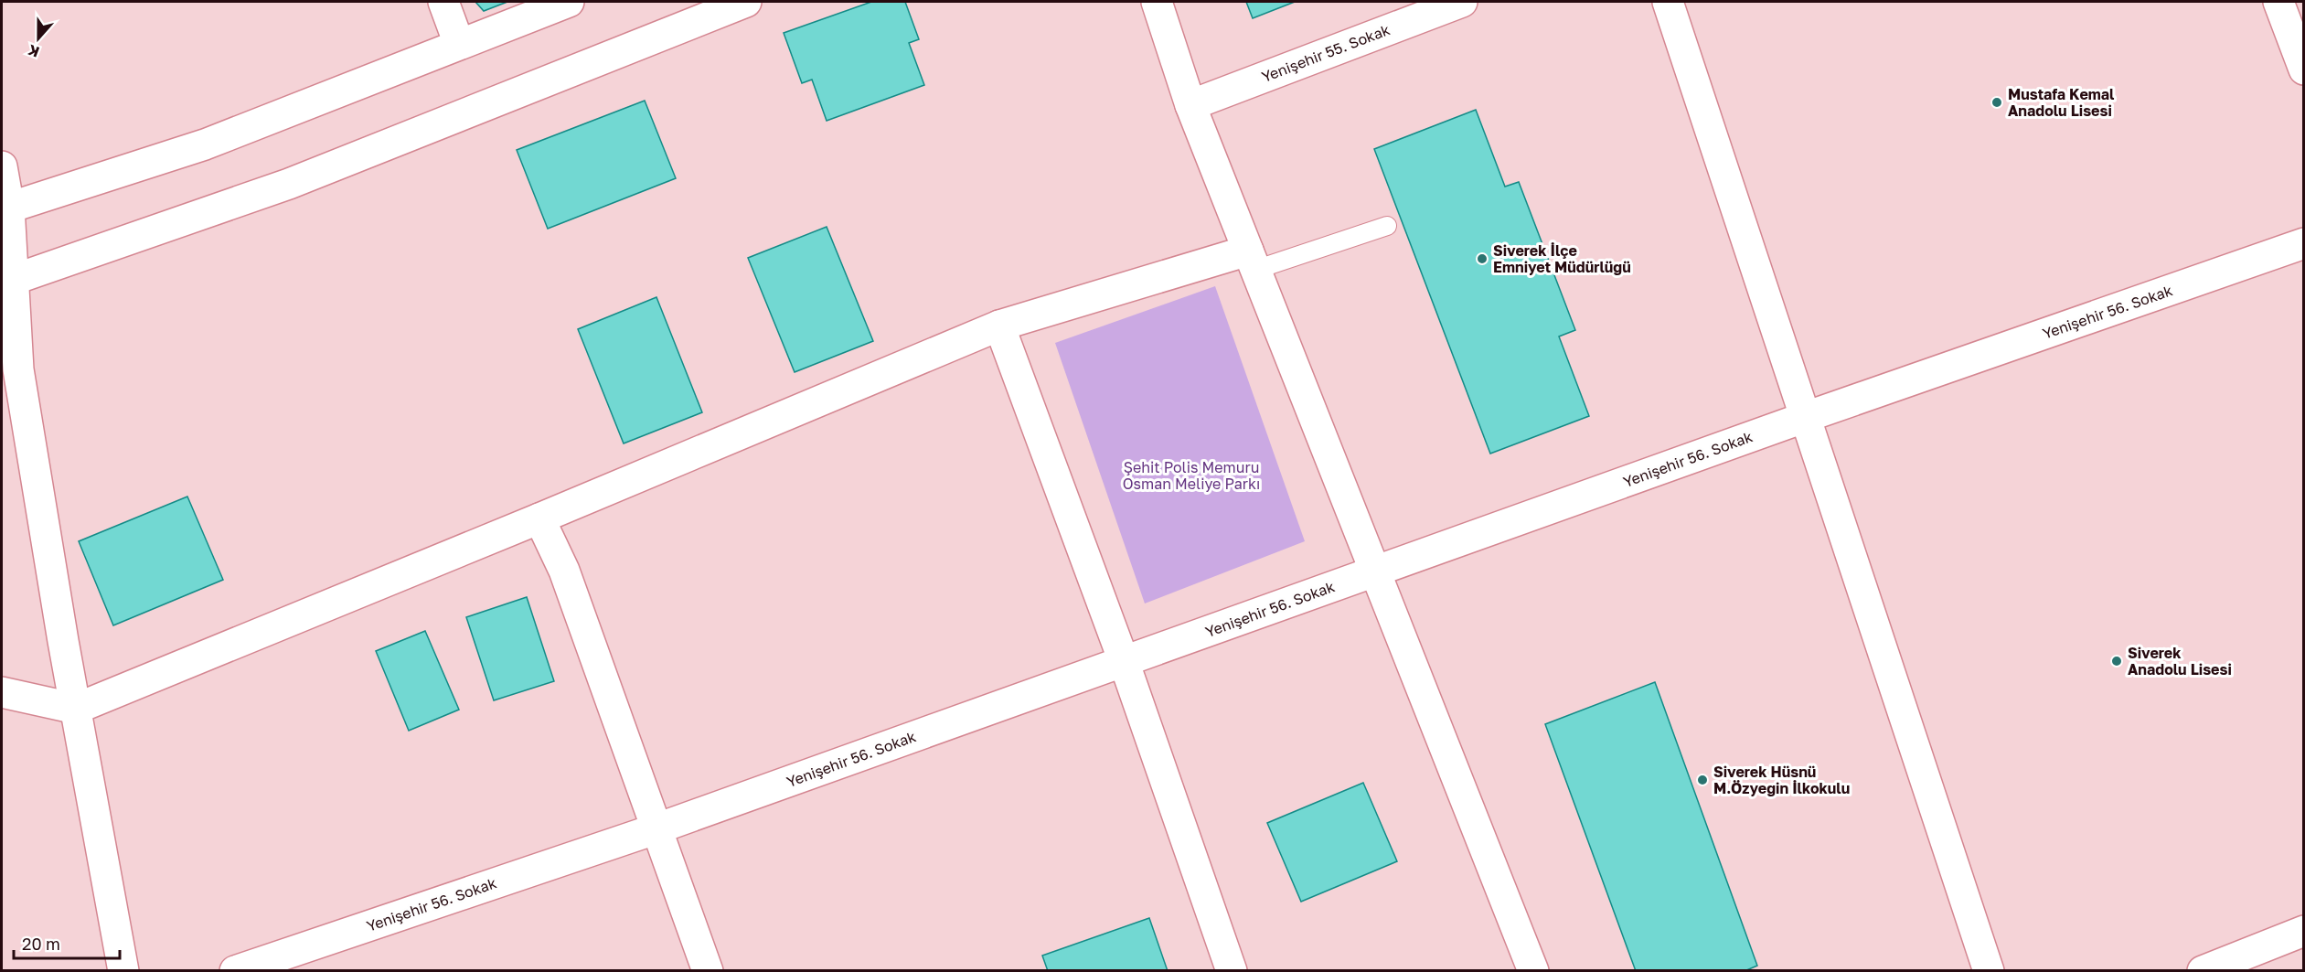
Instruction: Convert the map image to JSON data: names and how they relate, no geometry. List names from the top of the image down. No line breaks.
{"streets":{"street":["Yenişehir 55. Sokak","Yenişehir 56. Sokak"]},"parks":["Şehit Polis Memuru Osman Meliye Parkı"],"places":["Mustafa Kemal Anadolu Lisesi","Siverek İlçe Emniyet Müdürlüğü","Siverek Anadolu Lisesi","Siverek Hüsnü M.Özyeğin İlkokulu"],"scale_bar":"20 m","north":"bottom"}
